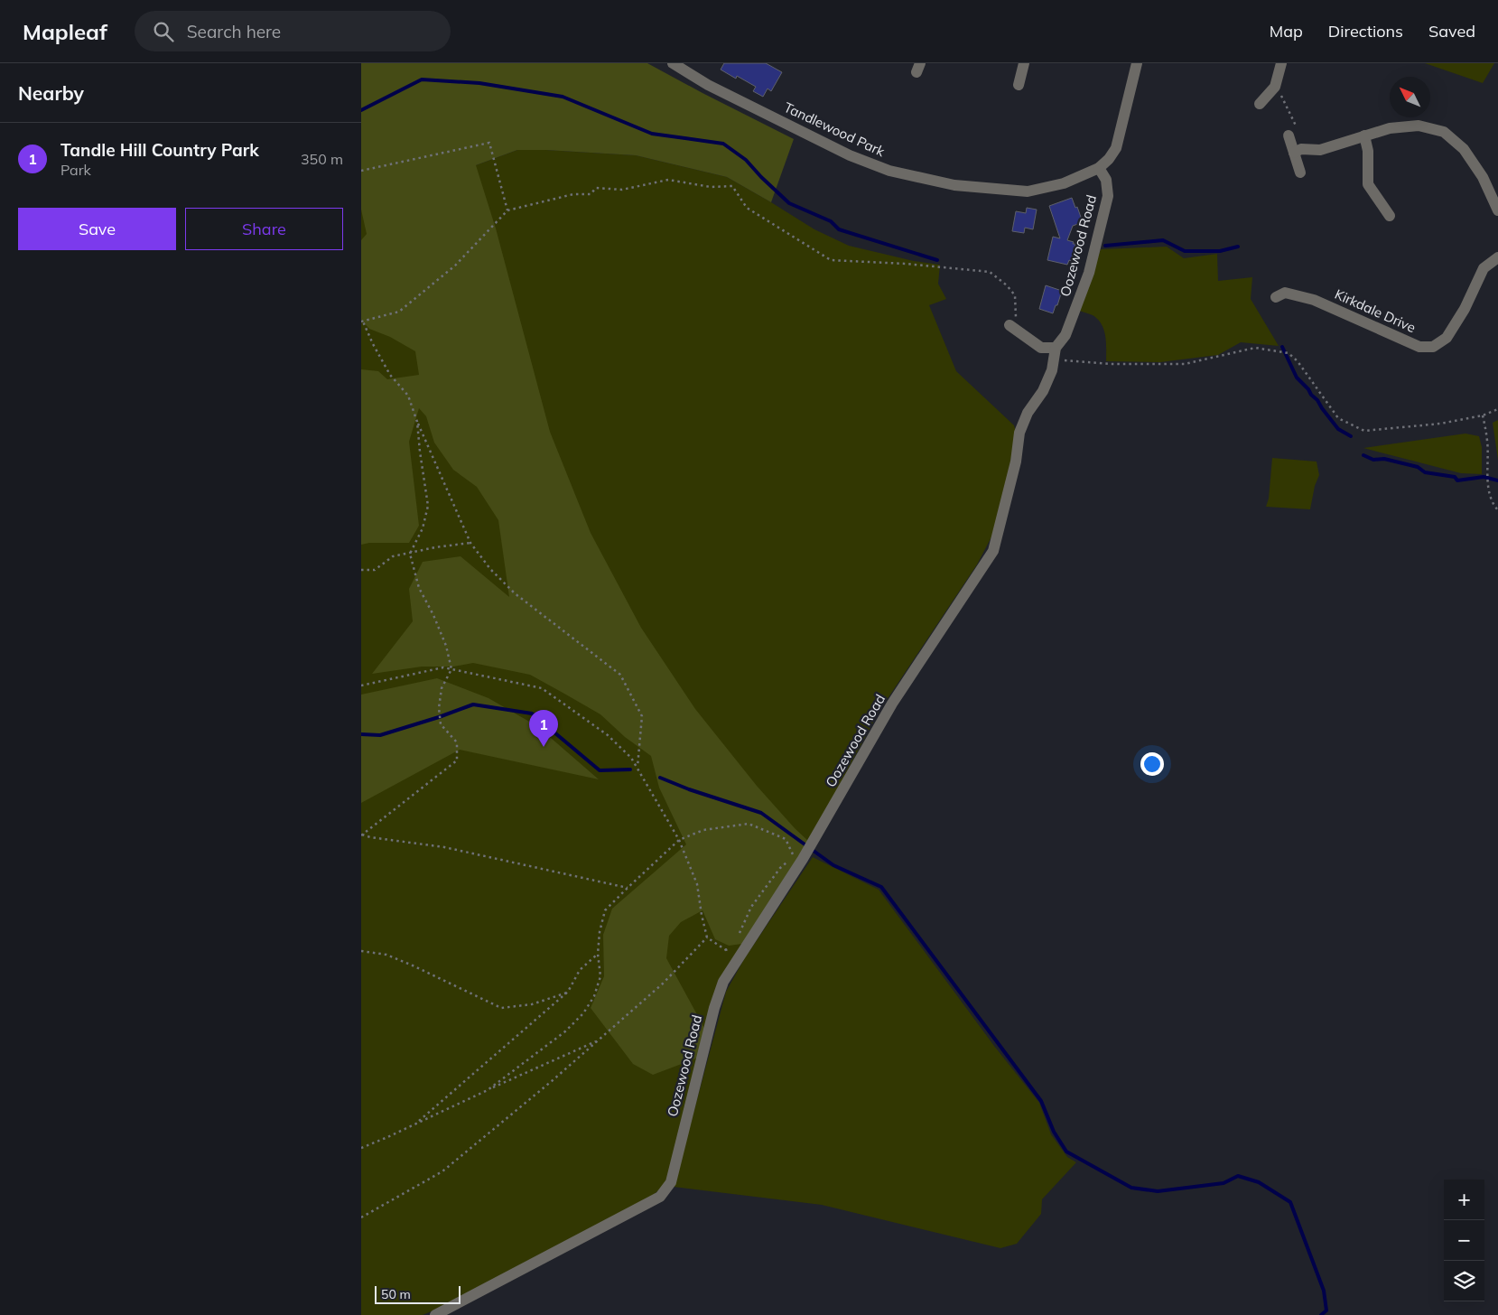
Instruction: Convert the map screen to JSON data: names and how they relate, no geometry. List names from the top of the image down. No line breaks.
{"streets":{"street":["Tandlewood Park","Oozewood Road","Kirkdale Drive"]},"crossings":[["Tandlewood Park","Oozewood Road"]],"scale_bar":"50 m","north":"top left","page":{"header":"Mapleaf","search":"Search here","nav":["Map","Directions","Saved"],"heading":"Nearby","list":[{"mark":"1","name":"Tandle Hill Country Park","note":"Park","value":"350 m"}],"buttons":["Save","Share"],"pins":"1","map_buttons":["+","−"],"scale":"50 m"}}
